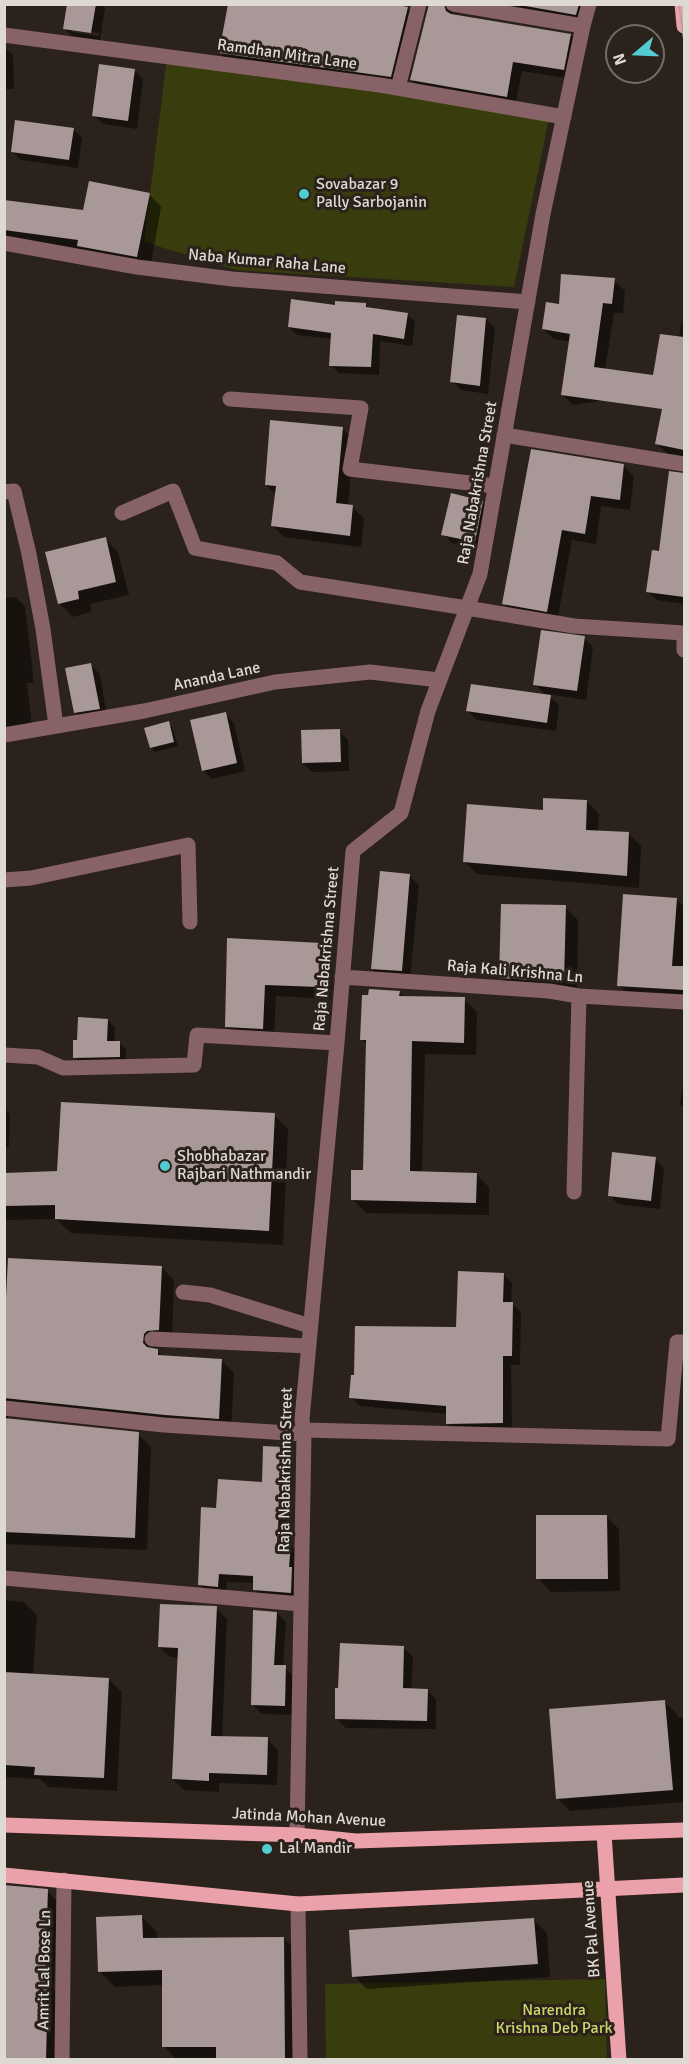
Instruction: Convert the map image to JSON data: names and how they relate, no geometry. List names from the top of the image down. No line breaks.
{"streets":{"main road":["Jatinda Mohan Avenue","BK Pal Avenue"],"street":["Ramdhan Mitra Lane","Naba Kumar Raha Lane","Raja Nabakrishna Street","Ananda Lane","Raja Kali Krishna Ln","Amrit Lal Bose Ln"]},"crossings":[["Ramdhan Mitra Lane","Raja Nabakrishna Street"],["Naba Kumar Raha Lane","Raja Nabakrishna Street"],["Raja Nabakrishna Street","Ananda Lane"],["Raja Nabakrishna Street","Raja Kali Krishna Ln"],["Raja Nabakrishna Street","Jatinda Mohan Avenue"],["Jatinda Mohan Avenue","BK Pal Avenue"]],"parks":["Narendra Krishna Deb Park"],"places":["Sovabazar 9 Pally Sarbojanin","Shobhabazar Rajbari Nathmandir","Lal Mandir"],"north":"left"}
